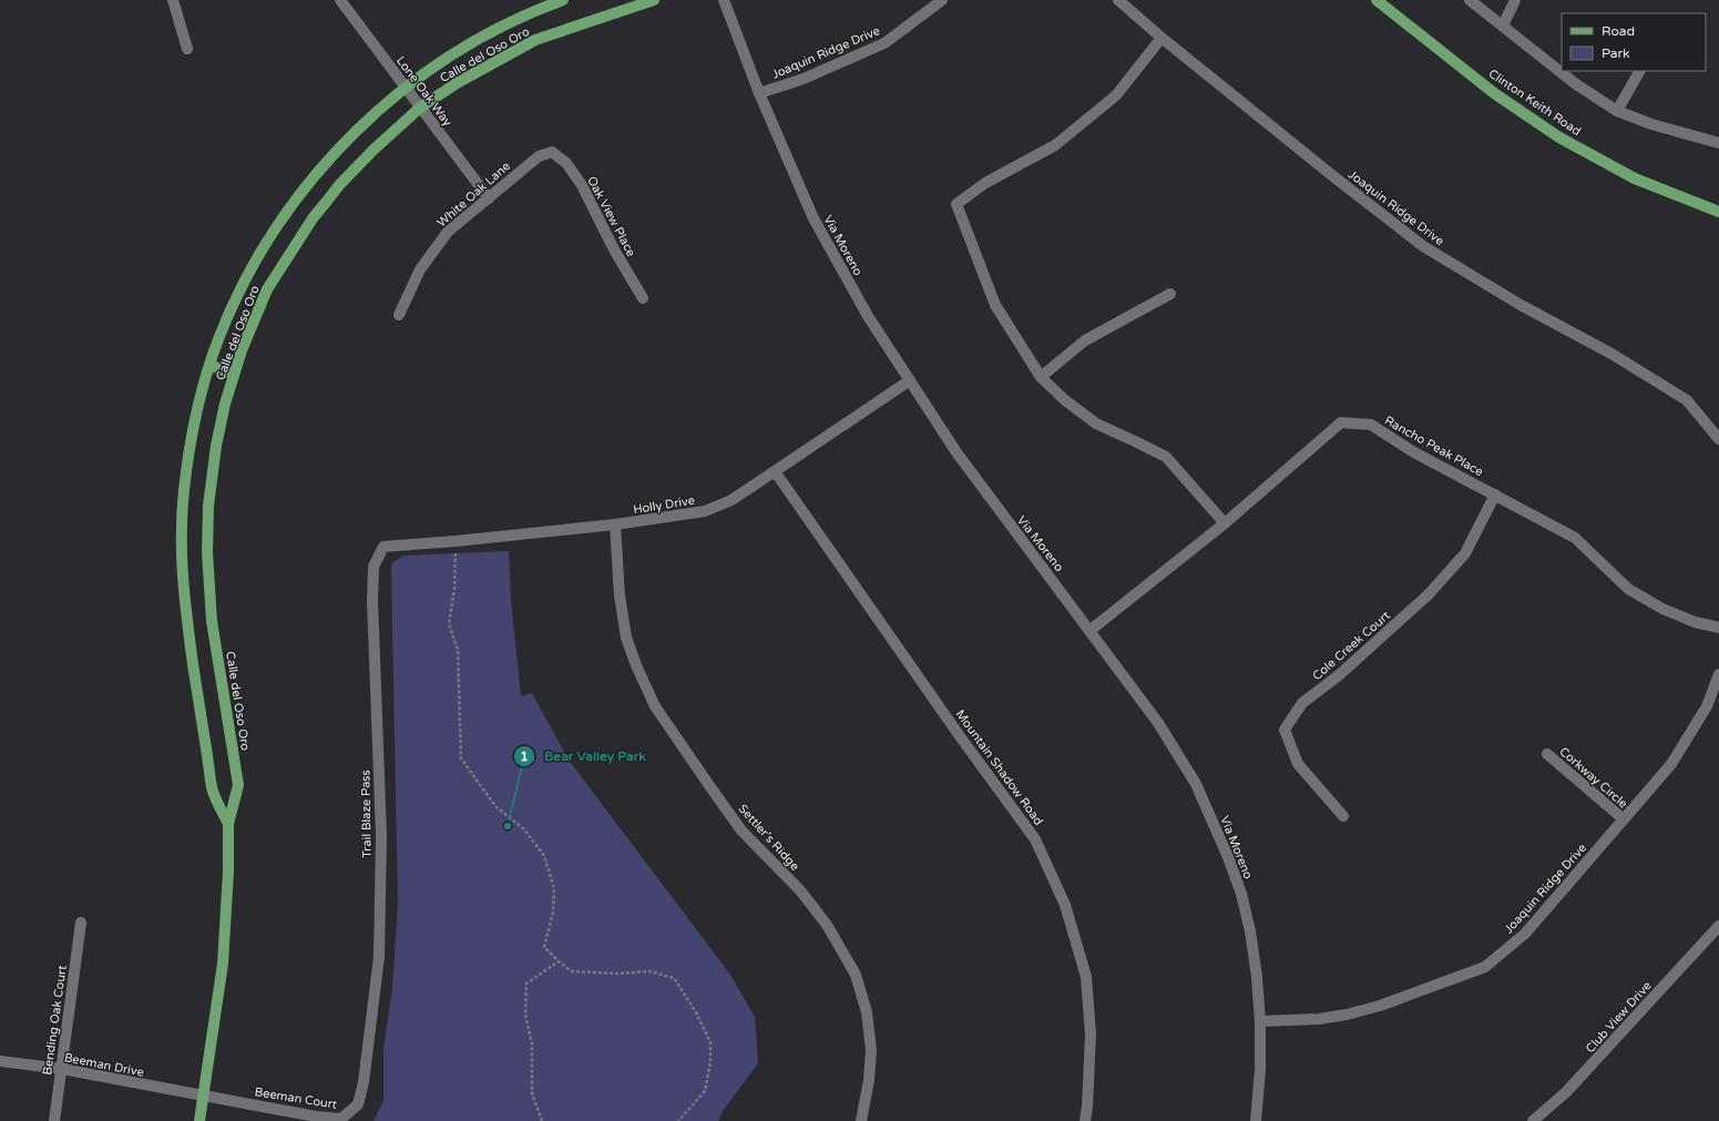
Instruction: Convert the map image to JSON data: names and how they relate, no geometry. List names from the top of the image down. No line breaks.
{"streets":{"main road":["Calle del Oso Oro","Clinton Keith Road"],"street":["Joaquin Ridge Drive","Lone Oak Way","White Oak Lane","Oak View Place","Via Moreno","Rancho Peak Place","Holly Drive","Cole Creek Court","Mountain Shadow Road","Corkway Circle","Trail Blaze Pass","Settler's Ridge","Club View Drive","Bending Oak Court","Beeman Drive","Beeman Court"]},"crossings":[["Joaquin Ridge Drive","Via Moreno"],["Joaquin Ridge Drive","Corkway Circle"],["Calle del Oso Oro","Lone Oak Way"],["Calle del Oso Oro","Beeman Drive"],["Calle del Oso Oro","Beeman Court"],["Lone Oak Way","White Oak Lane"],["White Oak Lane","Oak View Place"],["Via Moreno","Rancho Peak Place"],["Via Moreno","Holly Drive"],["Rancho Peak Place","Cole Creek Court"],["Holly Drive","Mountain Shadow Road"],["Holly Drive","Trail Blaze Pass"],["Holly Drive","Settler's Ridge"],["Trail Blaze Pass","Beeman Court"],["Bending Oak Court","Beeman Drive"],["Beeman Drive","Beeman Court"]],"places":["Bear Valley Park"],"legend":["Road","Park"]}
